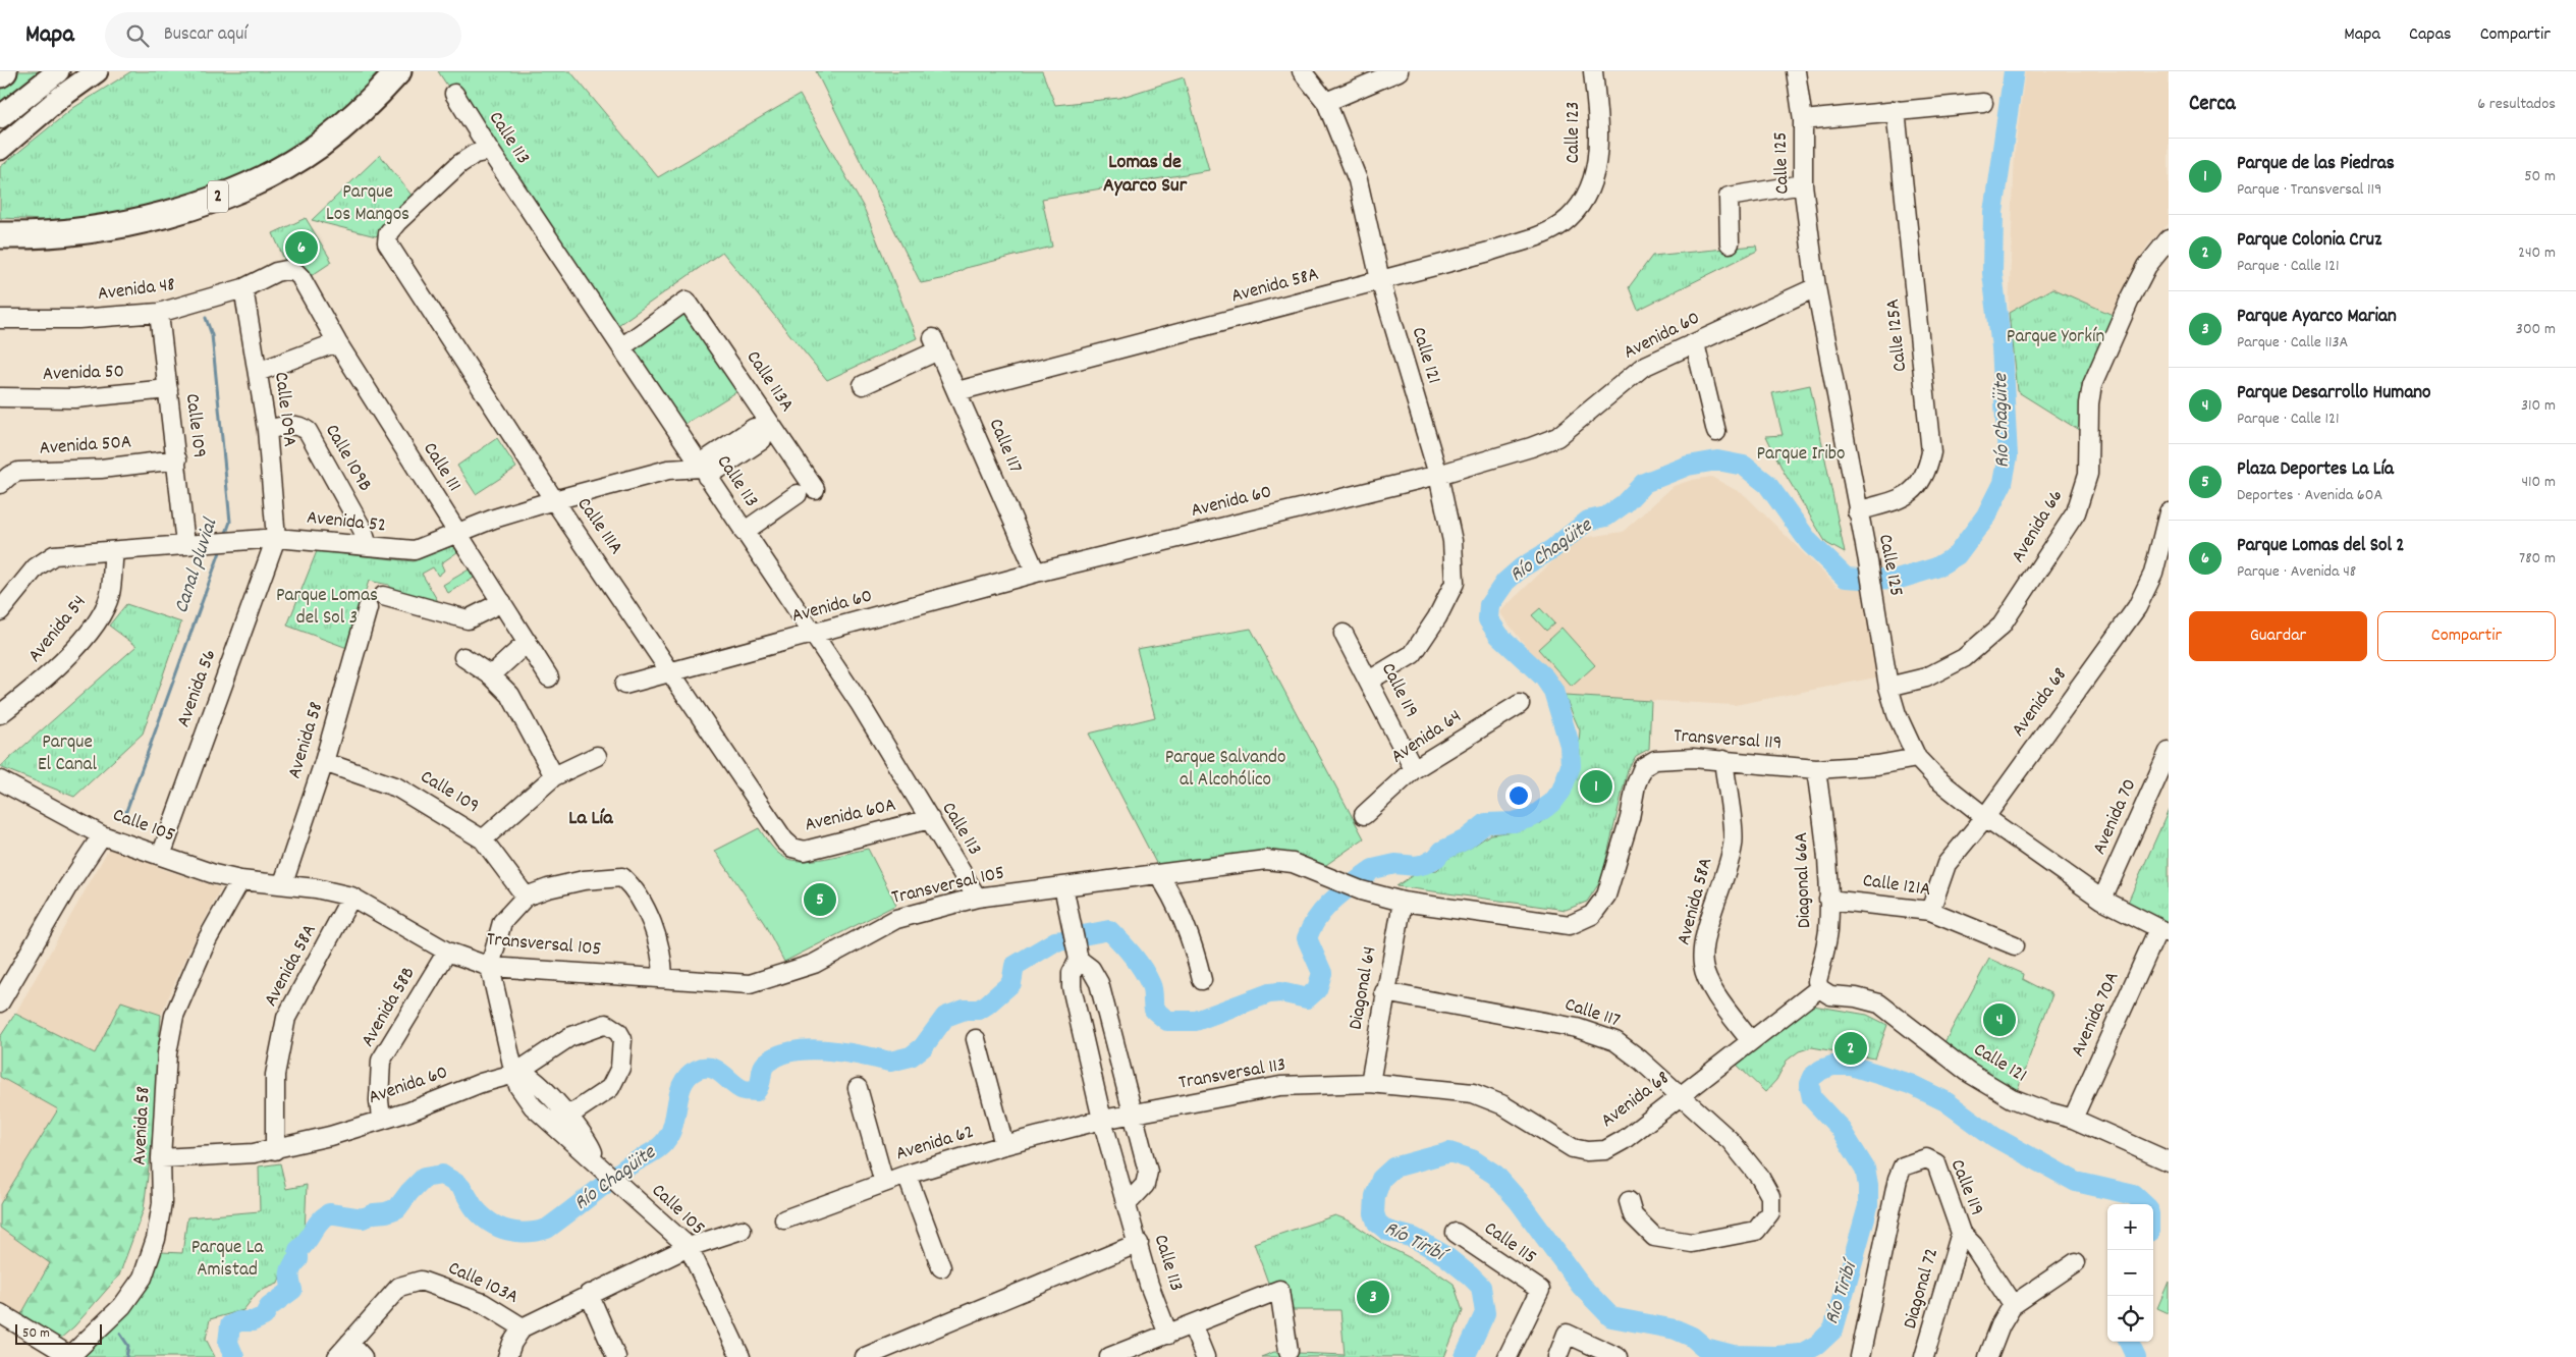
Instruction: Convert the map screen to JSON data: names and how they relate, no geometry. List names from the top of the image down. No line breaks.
{"streets":{"highway":["2"],"street":["Calle 123","Calle 113","Calle 125","Avenida 58A","Avenida 48","Calle 125A","Avenida 60","Calle 121","Avenida 50","Calle 113A","Calle 109A","Calle 109","Avenida 50A","Calle 117","Calle 109B","Calle 111","Avenida 52","Calle 111A","Avenida 66","Avenida 54","Avenida 56","Calle 119","Avenida 68","Avenida 64","Avenida 58","Transversal 119","Avenida 60A","Avenida 70","Calle 105","Diagonal 66A","Transversal 105","Calle 121A","Diagonal 64","Avenida 58B","Avenida 70A","Transversal 113","Avenida 62","Calle 115","Calle 103A","Diagonal 72"]},"crossings":[["Calle 123","Avenida 58A"],["Calle 113","Avenida 60"],["Calle 113","Calle 113A"],["Calle 113","Avenida 52"],["Calle 113","Calle 111A"],["Calle 113","Avenida 60A"],["Calle 113","Transversal 105"],["Calle 113","Transversal 113"],["Calle 113","Avenida 62"],["Calle 125","Calle 125A"],["Calle 125","Avenida 60"],["Calle 125","Avenida 66"],["Calle 125","Avenida 68"],["Calle 125","Transversal 119"],["Calle 125","Avenida 70"],["Calle 125","Avenida 70A"],["Avenida 58A","Avenida 60"],["Avenida 58A","Calle 121"],["Avenida 58A","Calle 117"],["Avenida 58A","Avenida 68"],["Avenida 58A","Transversal 119"],["Avenida 58A","Transversal 105"],["Avenida 48","Calle 109A"],["Avenida 48","Calle 109"],["Avenida 48","Calle 111"],["Avenida 60","Calle 121"],["Avenida 60","Calle 117"],["Avenida 60","Calle 111A"],["Avenida 60","Avenida 58"],["Avenida 60","Calle 105"],["Avenida 60","Avenida 58B"],["Calle 121","Calle 119"],["Calle 121","Avenida 68"],["Calle 121","Diagonal 66A"],["Calle 121","Avenida 70A"],["Avenida 50","Calle 109"],["Calle 109A","Calle 109B"],["Calle 109A","Avenida 52"],["Calle 109A","Avenida 56"],["Calle 109","Avenida 50A"],["Calle 109","Avenida 52"],["Calle 109","Avenida 58"],["Calle 117","Avenida 68"],["Calle 117","Diagonal 64"],["Calle 109B","Avenida 52"],["Calle 111","Avenida 52"],["Avenida 52","Calle 111A"],["Avenida 52","Avenida 54"],["Avenida 52","Avenida 56"],["Calle 111A","Avenida 60A"],["Avenida 56","Calle 105"],["Calle 119","Avenida 64"],["Calle 119","Diagonal 72"],["Avenida 68","Diagonal 66A"],["Avenida 68","Calle 121A"],["Avenida 68","Diagonal 64"],["Avenida 68","Transversal 113"],["Avenida 58","Calle 105"],["Avenida 58","Transversal 105"],["Transversal 119","Diagonal 66A"],["Transversal 119","Transversal 105"],["Transversal 119","Diagonal 64"],["Calle 105","Transversal 105"],["Diagonal 66A","Calle 121A"],["Transversal 105","Diagonal 64"],["Transversal 105","Avenida 58B"],["Diagonal 64","Transversal 113"],["Transversal 113","Avenida 62"]],"districts":["Lomas de Ayarco Sur","La Lía"],"water":["Río Chagüite","Canal pluvial","Río Tiribí"],"parks":["Parque Los Mangos","Parque Yorkín","Parque Iribo","Parque Lomas del Sol 3","Parque El Canal","Parque Salvando al Alcohólico","Parque La Amistad"],"scale_bar":"50 m","page":{"header":"Mapa","search":"Buscar aquí","nav":["Mapa","Capas","Compartir"],"heading":["Cerca","6 resultados"],"list":[{"mark":"1","name":"Parque de las Piedras","note":"Parque · Transversal 119","value":"50 m"},{"mark":"2","name":"Parque Colonia Cruz","note":"Parque · Calle 121","value":"240 m"},{"mark":"3","name":"Parque Ayarco Marian","note":"Parque · Calle 113A","value":"300 m"},{"mark":"4","name":"Parque Desarrollo Humano","note":"Parque · Calle 121","value":"310 m"},{"mark":"5","name":"Plaza Deportes La Lía","note":"Deportes · Avenida 60A","value":"410 m"},{"mark":"6","name":"Parque Lomas del Sol 2","note":"Parque · Avenida 48","value":"780 m"}],"pins":["6","1","5","4","2","3"],"buttons":["Guardar","Compartir"],"map_buttons":["+","−"],"scale":"50 m"}}
